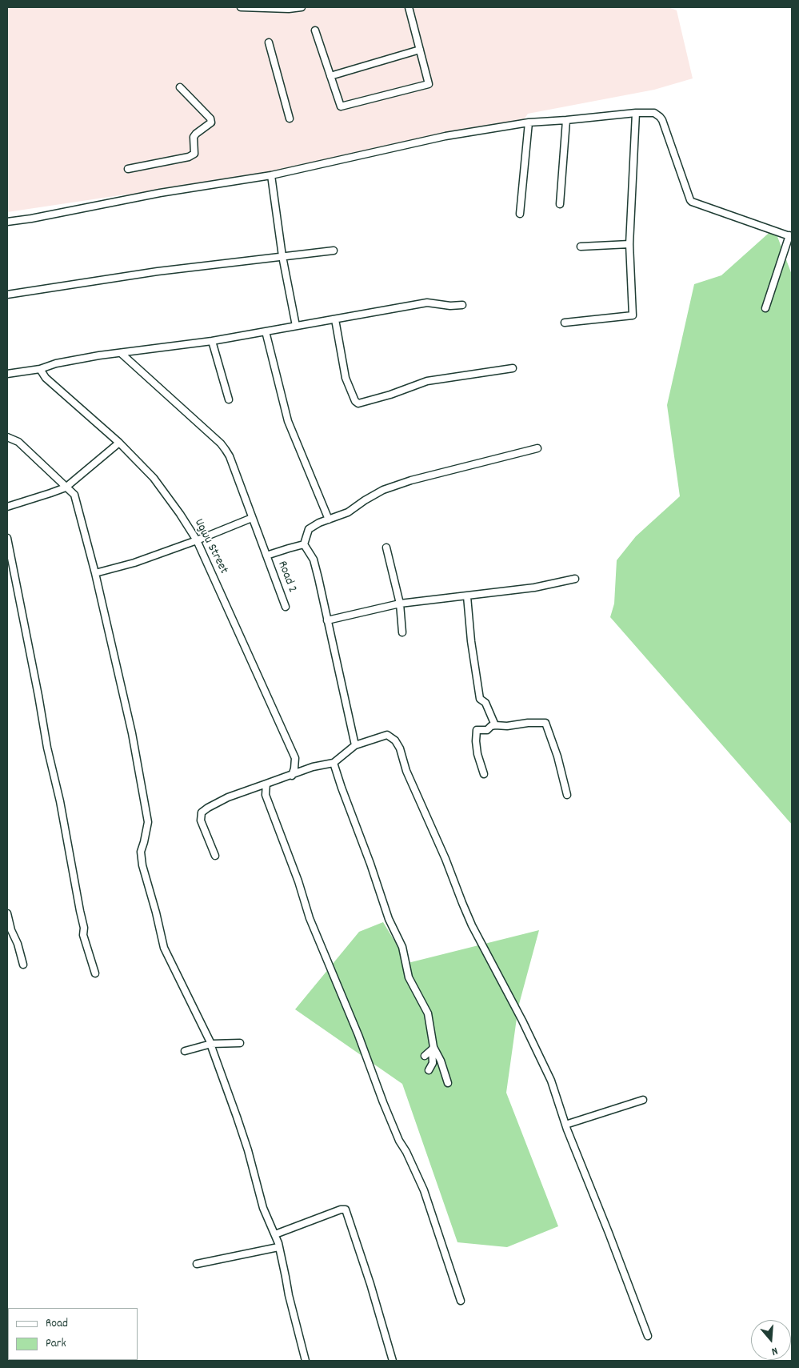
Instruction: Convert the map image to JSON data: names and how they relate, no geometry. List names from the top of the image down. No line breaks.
{"streets":{"street":["Ugwu Street","Road 2"]},"legend":["Road","Park"],"north":"bottom"}
